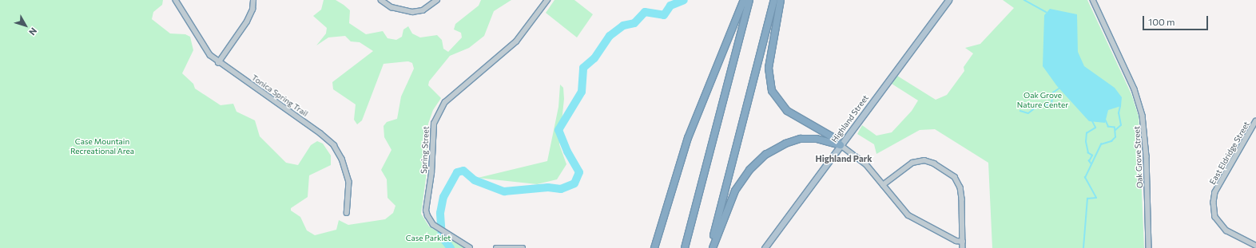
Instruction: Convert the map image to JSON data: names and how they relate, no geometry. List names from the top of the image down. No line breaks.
{"streets":{"main road":["Highland Street"],"street":["Tonica Spring Trail","Spring Street","East Eldridge Street","Oak Grove Street"]},"districts":["Highland Park"],"parks":["Oak Grove Nature Center","Case Mountain Recreational Area","Case Parklet"],"scale_bar":"100 m","north":"bottom right"}
